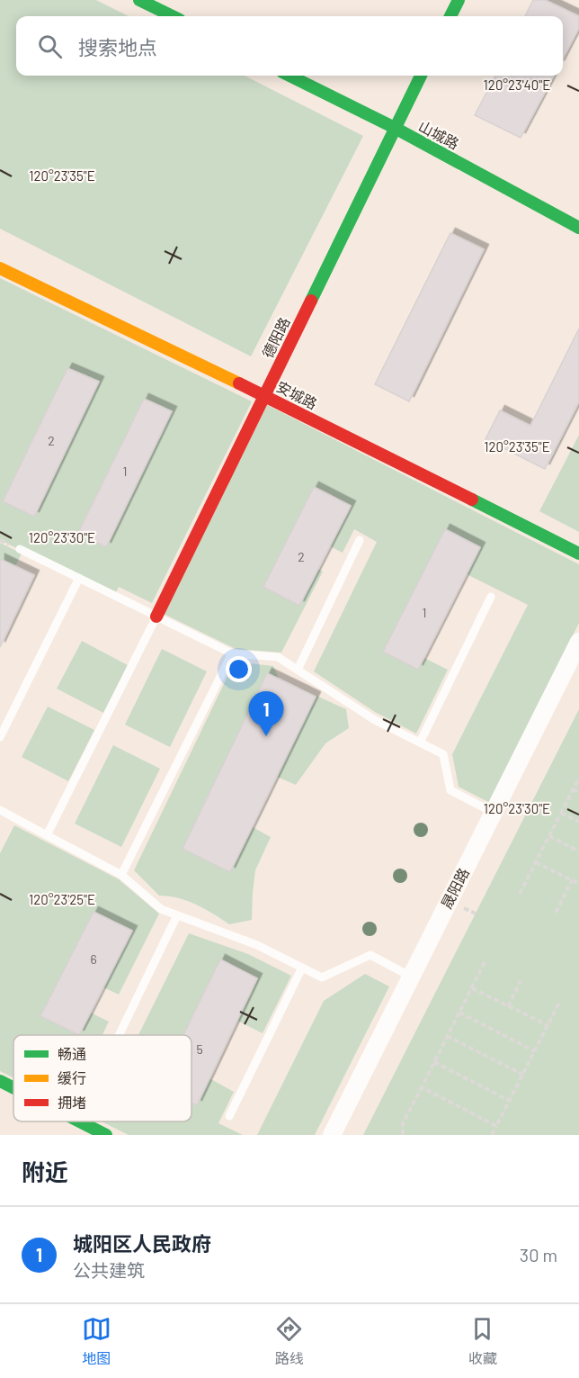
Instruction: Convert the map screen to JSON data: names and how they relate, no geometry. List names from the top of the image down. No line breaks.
{"streets":{"street":["山城路","德阳路","安城路","晟阳路"]},"crossings":[["山城路","德阳路"],["德阳路","安城路"]],"house_numbers":["2","1","2","1","6","5"],"legend":["畅通","缓行","拥堵"],"page":{"search":"搜索地点","pins":"1","heading":"附近","list":[{"mark":"1","name":"城阳区人民政府","note":"公共建筑","value":"30 m"}],"nav":["地图","路线","收藏"]},"coordinates":["120°23'40\"E","120°23'35\"E","120°23'30\"E","120°23'25\"E"]}
